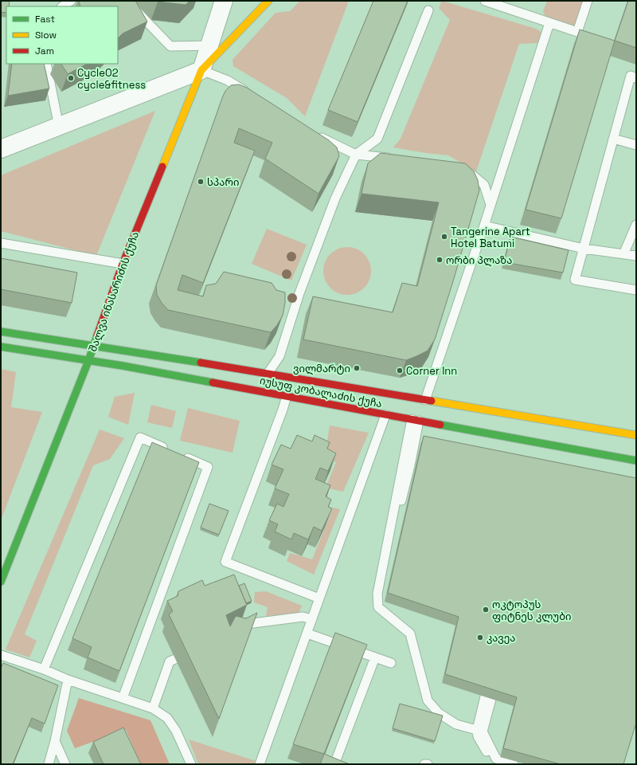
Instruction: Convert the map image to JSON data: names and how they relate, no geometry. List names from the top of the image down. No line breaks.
{"streets":{"street":["შალვა ინასარიძის ქუჩა","იუსუფ კობალაძის ქუჩა"]},"crossings":[["შალვა ინასარიძის ქუჩა","იუსუფ კობალაძის ქუჩა"]],"places":["CycleO2 cycle&fitness","სპარი","Tangerine Apart Hotel Batumi","ორბი პლაზა","ვილმარტი","Corner Inn","ოკტოპუს ფიტნეს კლუბი","კავეა"],"legend":["Fast","Slow","Jam"]}
